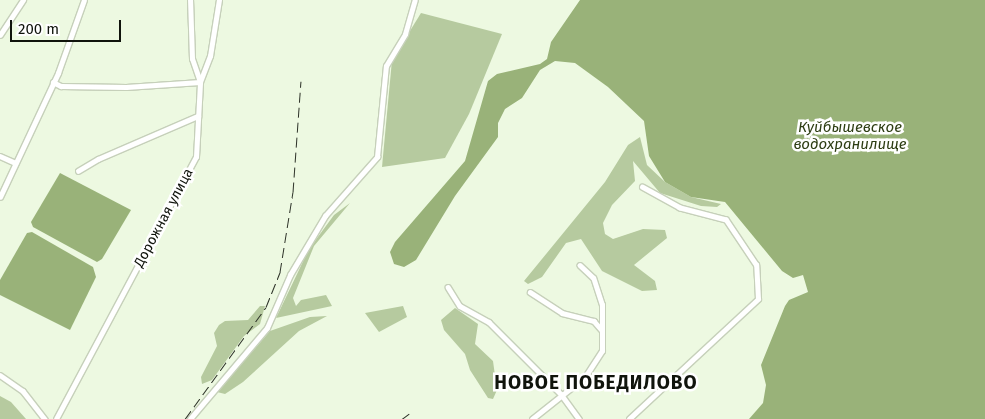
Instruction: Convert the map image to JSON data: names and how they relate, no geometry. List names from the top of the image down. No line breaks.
{"streets":{"street":["Дорожная улица"]},"districts":["НОВОЕ ПОБЕДИЛОВО"],"water":["Куйбышевское водохранилище"],"scale_bar":"200 m"}
